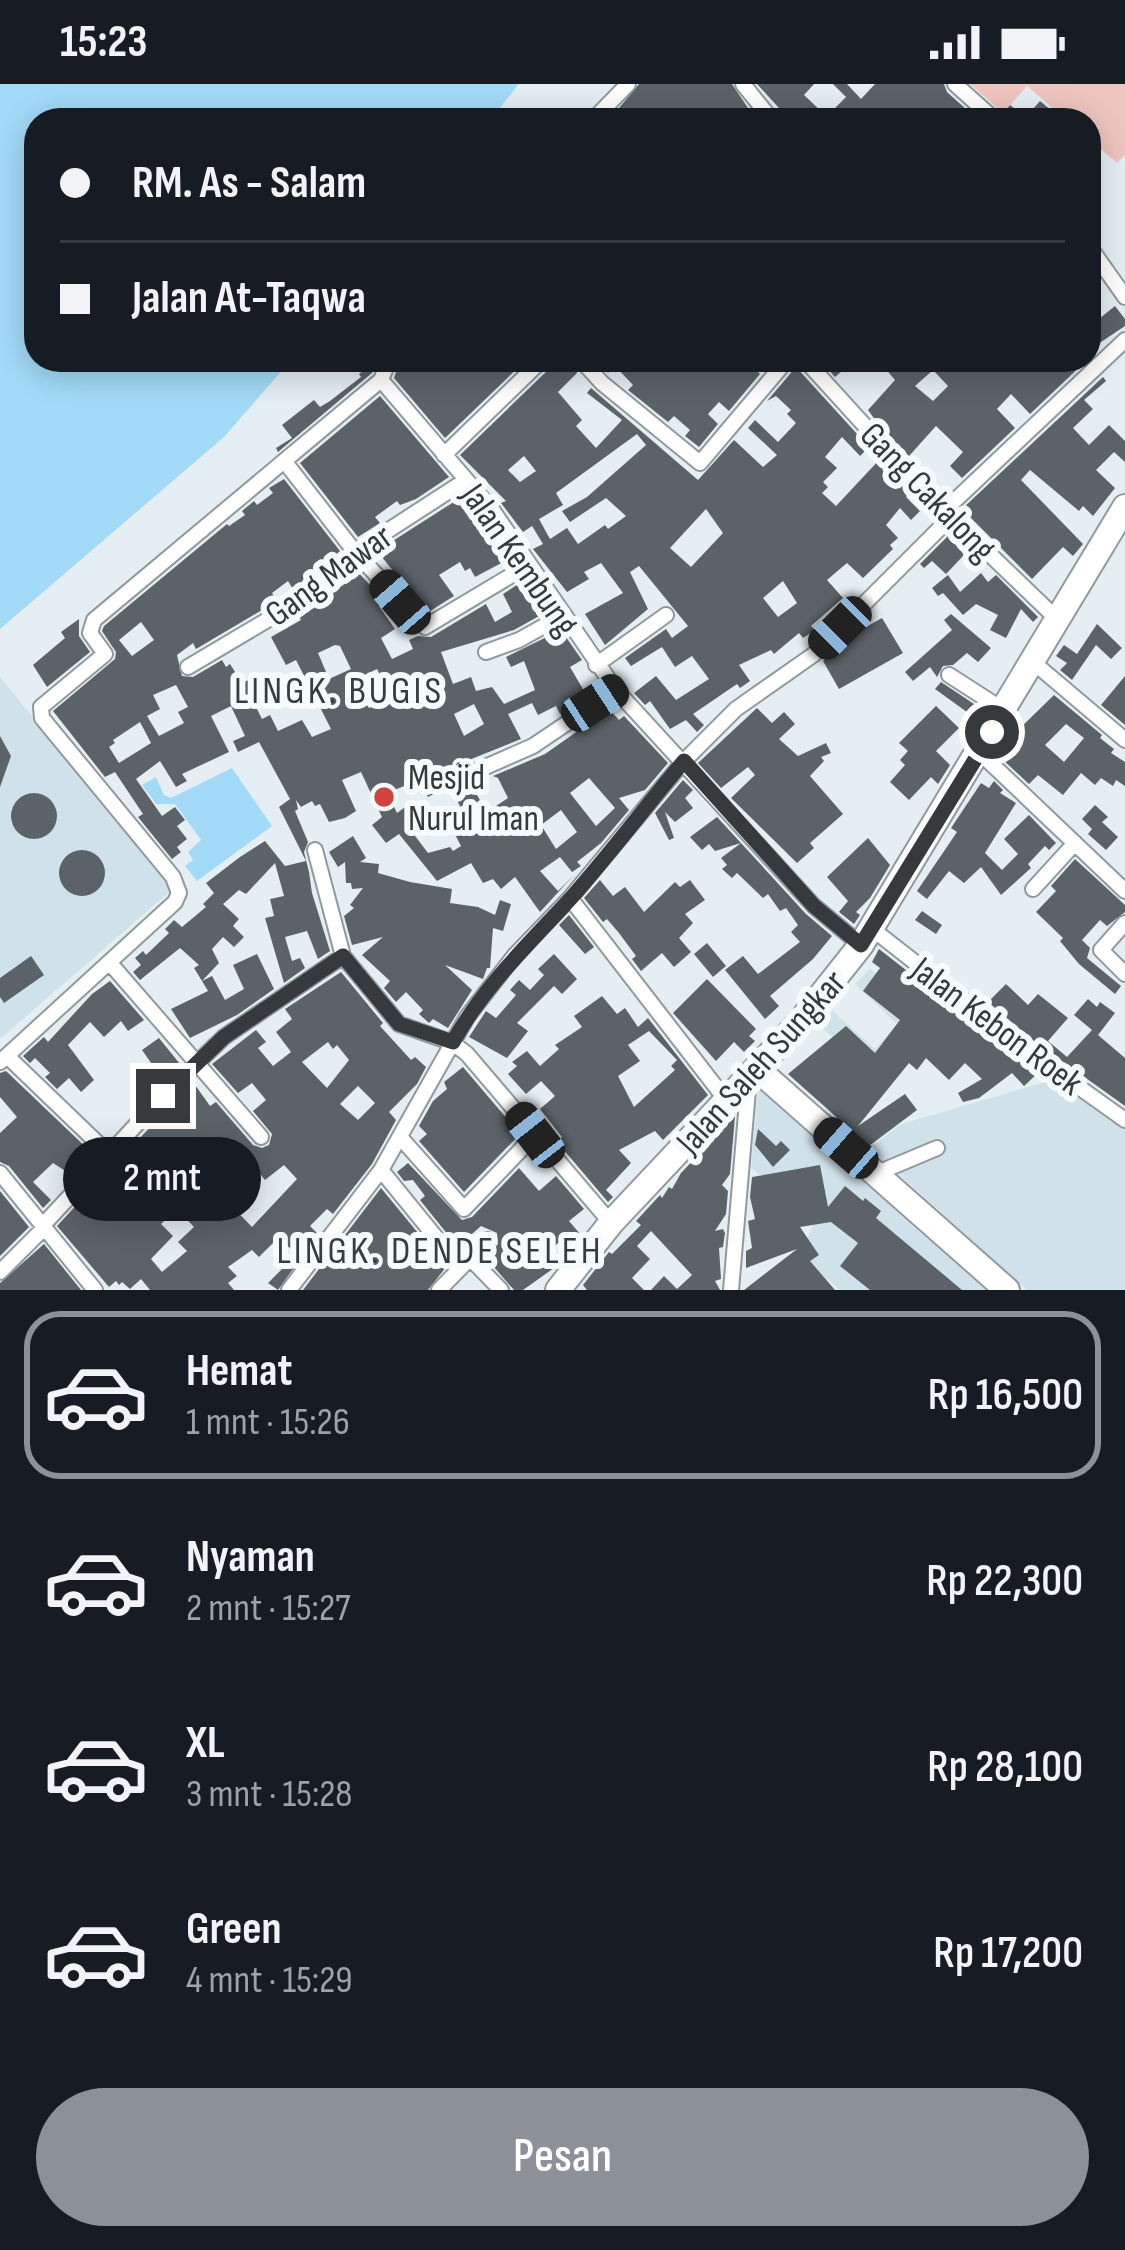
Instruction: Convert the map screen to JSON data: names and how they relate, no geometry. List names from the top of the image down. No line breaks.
{"streets":{"highway":["Jalan Saleh Sungkar"],"street":["Gang Cakalong","Jalan Kembung","Gang Mawar","Jalan Kebon Roek"]},"crossings":[["Gang Cakalong","Jalan Saleh Sungkar"],["Jalan Kembung","Gang Mawar"],["Jalan Kembung","Jalan Kebon Roek"],["Jalan Kembung","Jalan Saleh Sungkar"],["Jalan Kebon Roek","Jalan Saleh Sungkar"]],"districts":["LINGK. BUGIS","LINGK. DENDE SELEH"],"places":["Mesjid Nurul Iman"],"page":{"status":"15:23","banner":["RM. As - Salam","Jalan At-Taqwa"],"bubble":"2 mnt","list":[{"name":"Hemat","note":"1 mnt · 15:26","value":"Rp 16,500"},{"name":"Nyaman","note":"2 mnt · 15:27","value":"Rp 22,300"},{"name":"XL","note":"3 mnt · 15:28","value":"Rp 28,100"},{"name":"Green","note":"4 mnt · 15:29","value":"Rp 17,200"}],"buttons":"Pesan"}}
